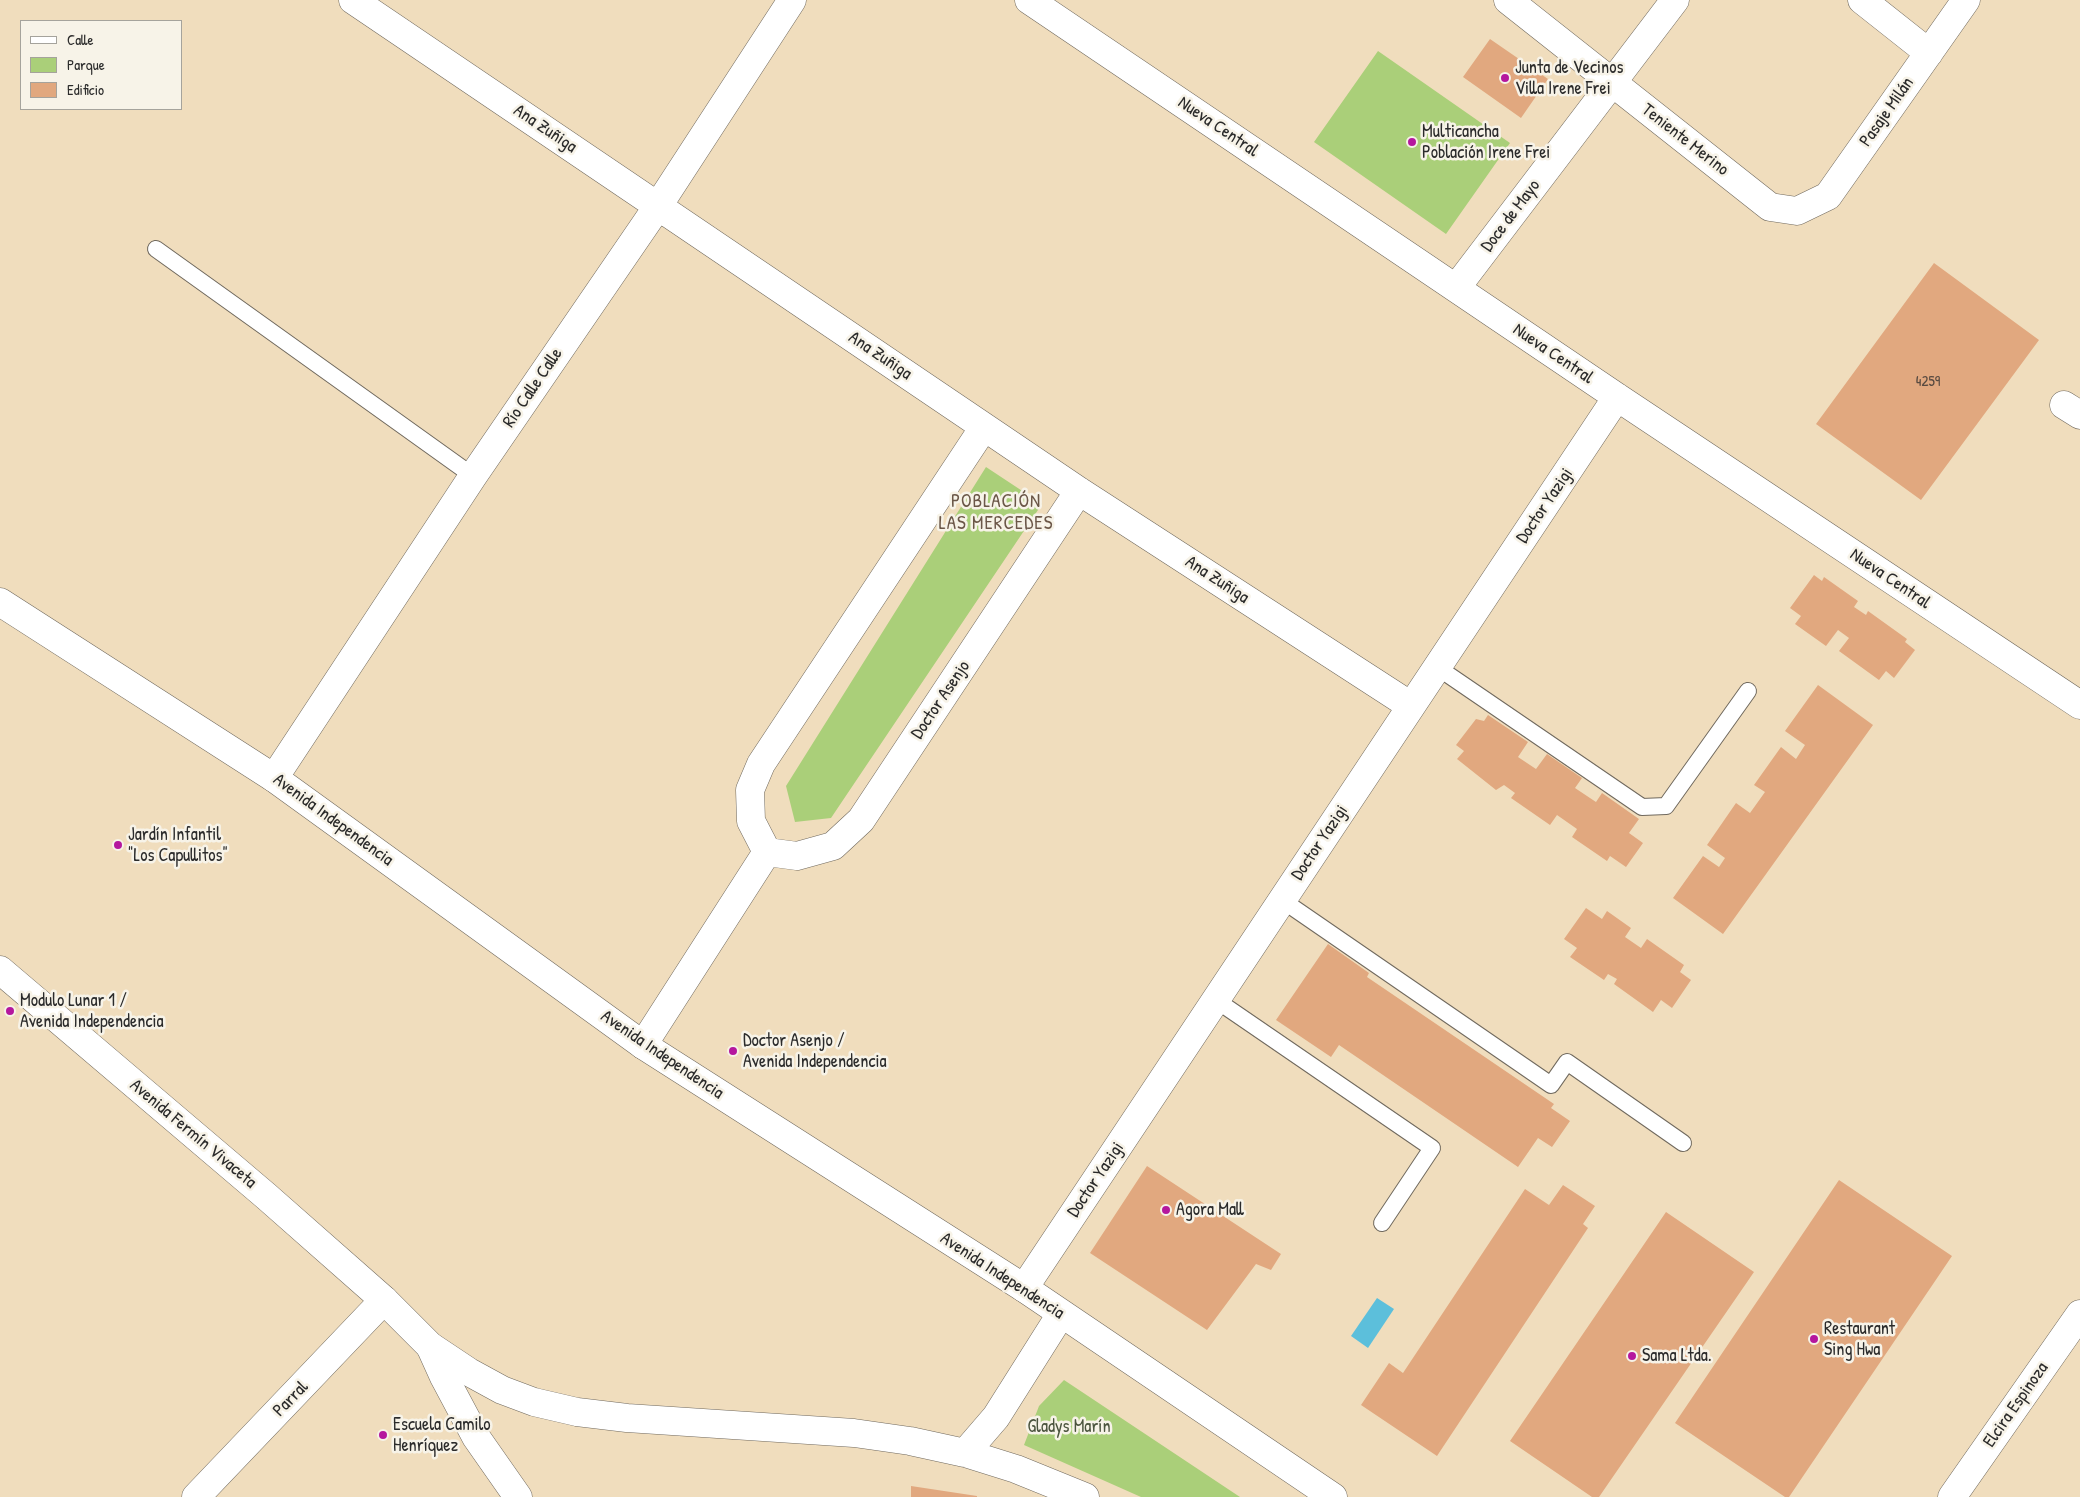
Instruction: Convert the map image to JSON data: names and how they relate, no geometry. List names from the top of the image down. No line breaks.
{"streets":{"street":["Pasaje Milán","Nueva Central","Ana Zuñiga","Teniente Merino","Doce de Mayo","Río Calle Calle","Doctor Yazigi","Doctor Asenjo","Avenida Independencia","Avenida Fermín Vivaceta","Parral","Elcira Espinoza"]},"crossings":[["Pasaje Milán","Teniente Merino"],["Nueva Central","Doce de Mayo"],["Nueva Central","Doctor Yazigi"],["Ana Zuñiga","Río Calle Calle"],["Ana Zuñiga","Doctor Yazigi"],["Ana Zuñiga","Doctor Asenjo"],["Teniente Merino","Doce de Mayo"],["Río Calle Calle","Avenida Independencia"],["Doctor Yazigi","Avenida Independencia"],["Avenida Fermín Vivaceta","Parral"]],"districts":["POBLACIÓN LAS MERCEDES"],"parks":["Gladys Marín"],"places":["Junta de Vecinos Villa Irene Frei","Multicancha Población Irene Frei","Jardín Infantil \"Los Capullitos\"","Modulo Lunar 1 / Avenida Independencia","Doctor Asenjo / Avenida Independencia","Agora Mall","Restaurant Sing Hwa","Sama Ltda.","Escuela Camilo Henríquez"],"house_numbers":["4259"],"legend":["Calle","Parque","Edificio"]}
